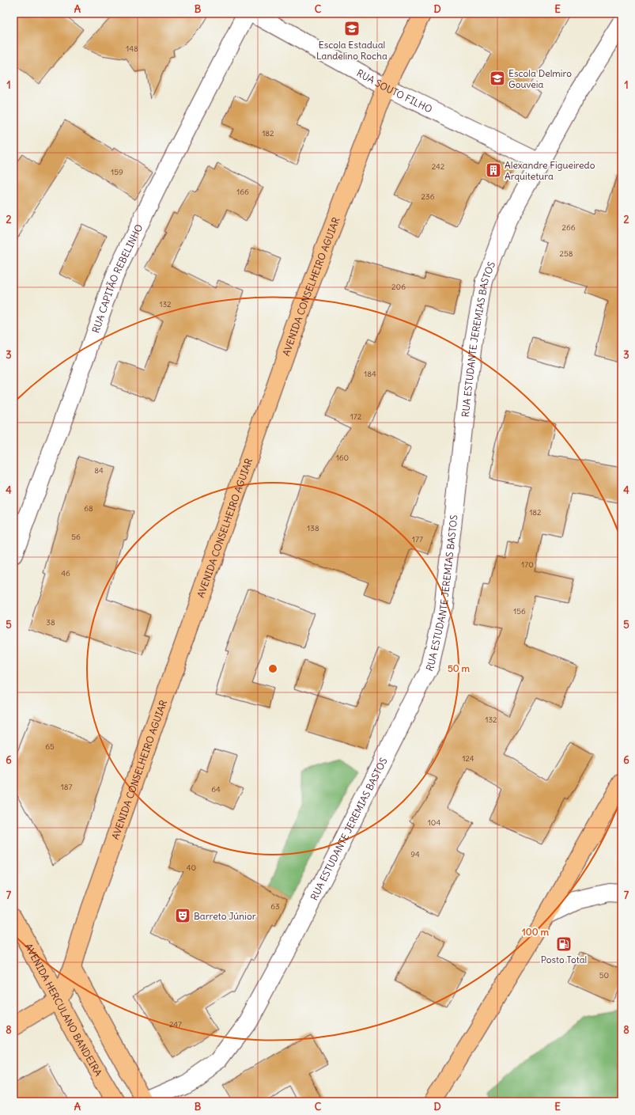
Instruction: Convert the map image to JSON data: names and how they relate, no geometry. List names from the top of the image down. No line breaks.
{"streets":{"main road":["AVENIDA CONSELHEIRO AGUIAR","AVENIDA HERCULANO BANDEIRA"],"street":["RUA SOUTO FILHO","RUA CAPITÃO REBELINHO","RUA ESTUDANTE JEREMIAS BASTOS"]},"crossings":[["RUA SOUTO FILHO","AVENIDA CONSELHEIRO AGUIAR"],["RUA SOUTO FILHO","RUA ESTUDANTE JEREMIAS BASTOS"],["AVENIDA CONSELHEIRO AGUIAR","AVENIDA HERCULANO BANDEIRA"]],"places":{"school or university":["Escola Estadual Landelino Rocha","Escola Delmiro Gouveia"],"building":["Alexandre Figueiredo Arquitetura"],"theatre":["Barreto Júnior"],"fuel station":["Posto Total"]},"house_numbers":["148","182","242","159","166","236","266","258","206","132","184","172","160","84","68","182","138","56","177","170","46","156","38","132","65","124","187","64","104","94","40","63","50","247"],"grid":{"columns":["A","B","C","D","E"],"rows":["1","2","3","4","5","6","7","8"]},"rings":["50 m","100 m"]}
